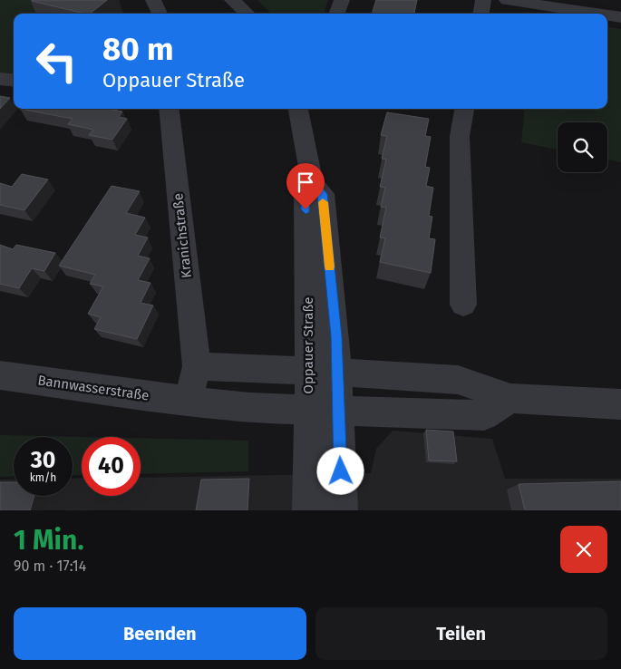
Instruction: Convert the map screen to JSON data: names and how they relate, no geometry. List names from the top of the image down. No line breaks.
{"streets":{"street":["Kranichstraße","Oppauer Straße","Bannwasserstraße"]},"crossings":[["Oppauer Straße","Bannwasserstraße"]],"page":{"turn":["80 m","Oppauer Straße"],"speed":"30 km/h","limit":"40","heading":["1 Min.","90 m · 17:14"],"buttons":["Beenden","Teilen"]}}
